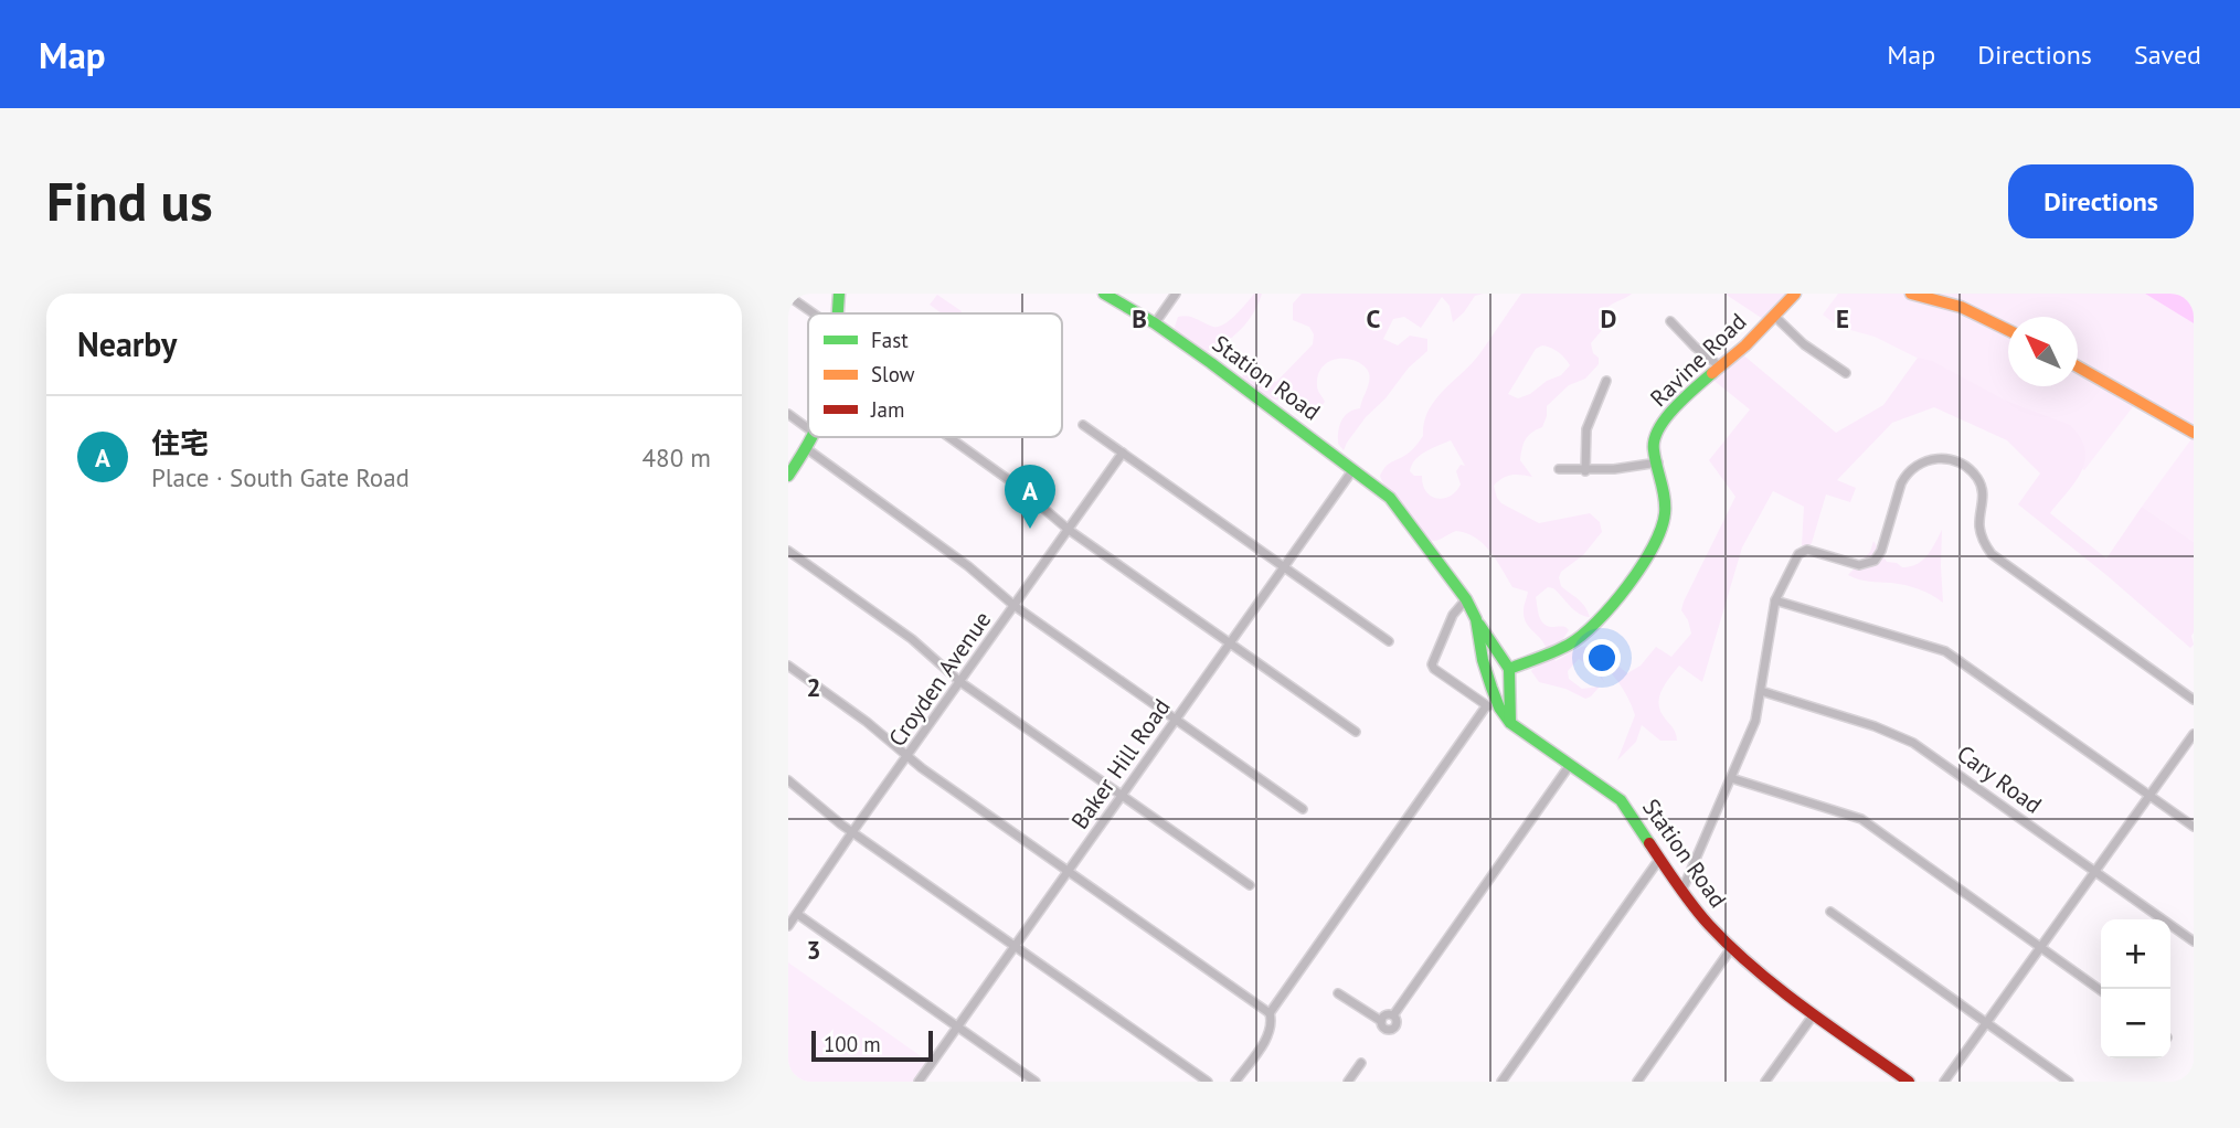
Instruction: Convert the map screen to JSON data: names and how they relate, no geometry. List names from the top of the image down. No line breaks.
{"streets":{"street":["Ravine Road","Station Road","Croyden Avenue","Baker Hill Road","Cary Road"]},"crossings":[["Ravine Road","Station Road"],["Station Road","Baker Hill Road"]],"legend":["Fast","Slow","Jam"],"scale_bar":"100 m","north":"top left","page":{"header":"Map","nav":["Map","Directions","Saved"],"buttons":"Directions","title":"Find us","heading":"Nearby","list":[{"mark":"A","name":"住宅","note":"Place · South Gate Road","value":"480 m"}],"pins":"A","map_buttons":["+","−"],"scale":"100 m"},"grid":{"columns":["B","C","D","E"],"rows":["2","3"]}}
